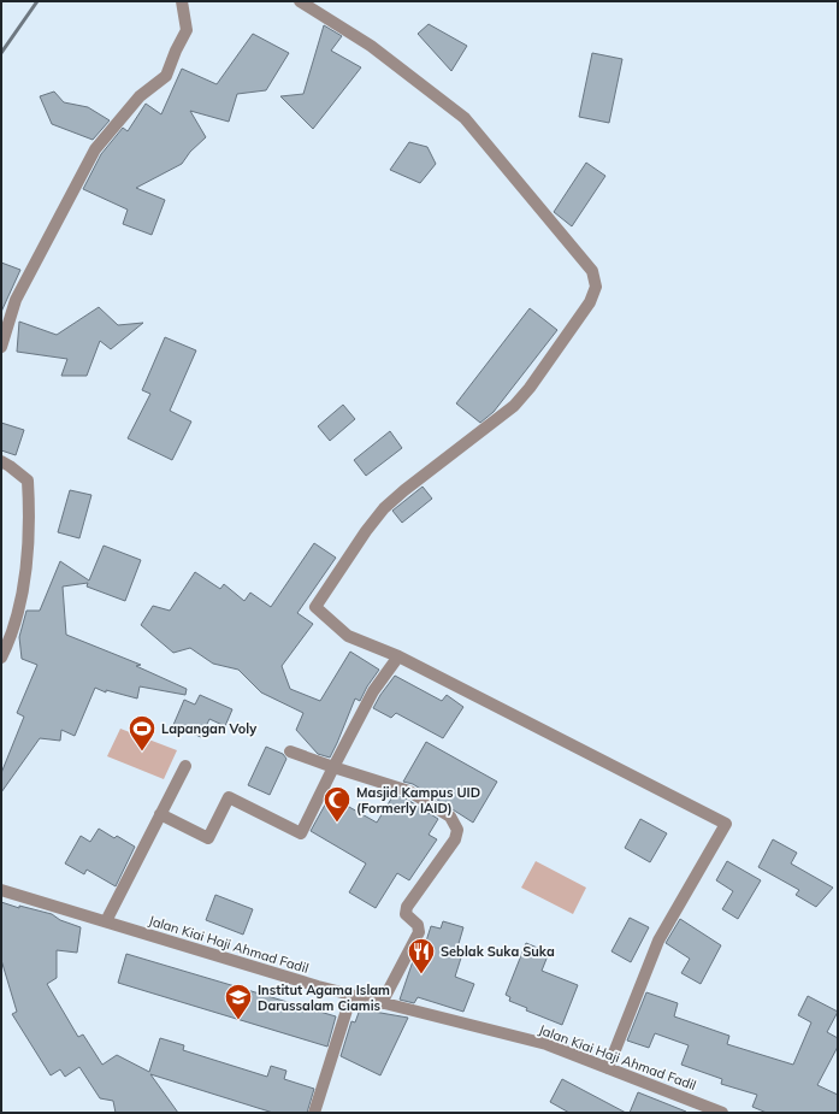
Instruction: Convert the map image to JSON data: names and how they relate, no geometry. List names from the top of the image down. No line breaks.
{"streets":{"street":["Jalan Kiai Haji Ahmad Fadil"]},"places":{"sports":["Lapangan Voly"],"mosque":["Masjid Kampus UID (Formerly IAID)"],"restaurant":["Seblak Suka Suka"],"school or university":["Institut Agama Islam Darussalam Ciamis"]}}
